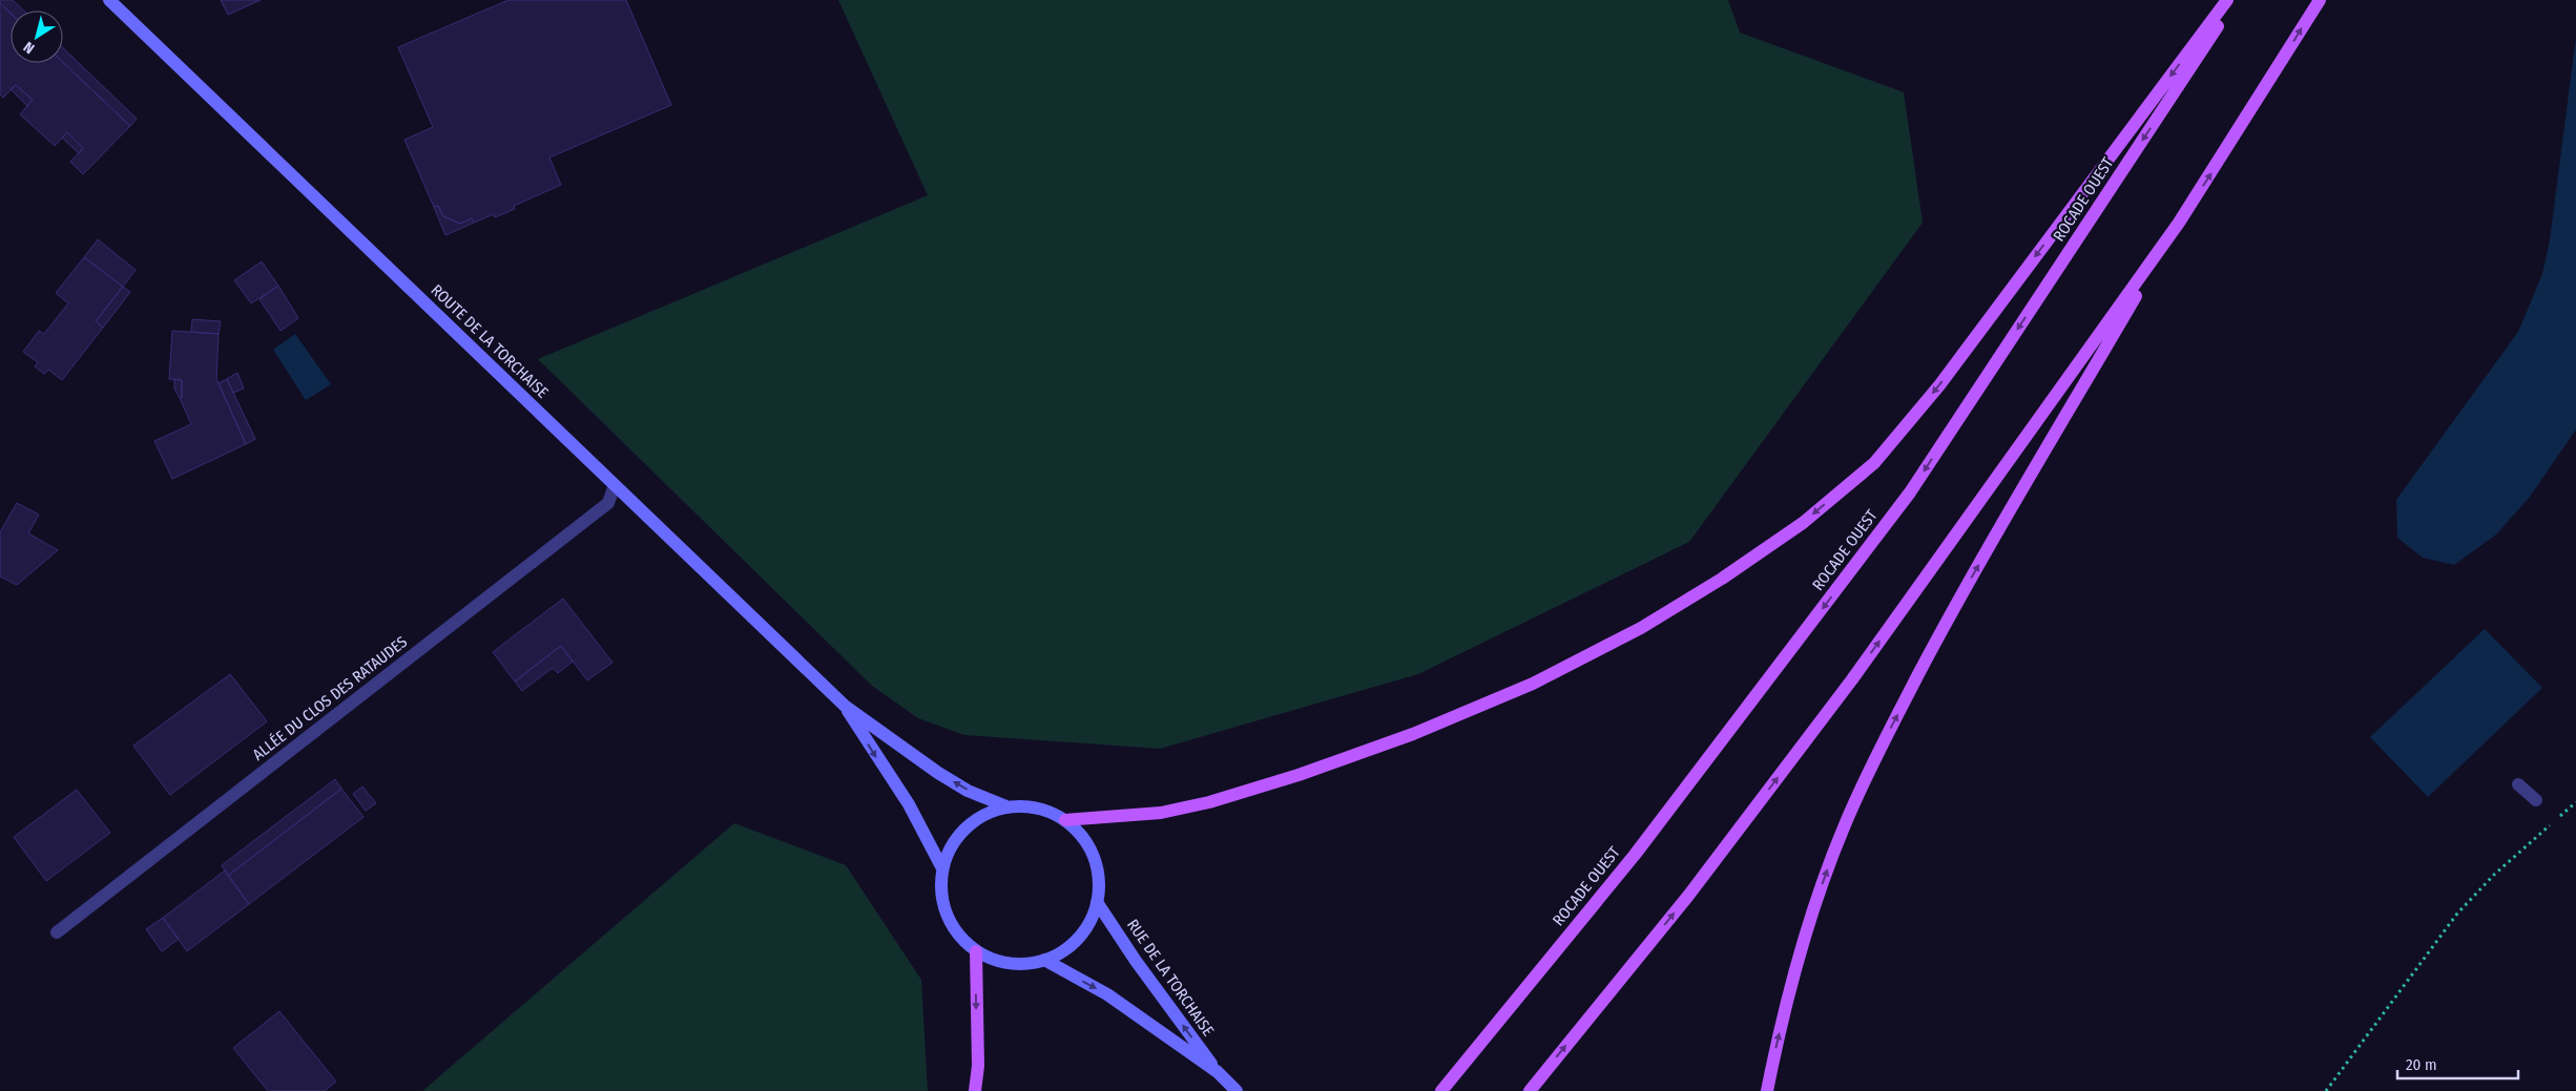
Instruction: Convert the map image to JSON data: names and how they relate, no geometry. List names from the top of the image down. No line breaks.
{"streets":{"main road":["ROCADE OUEST"],"street":["ROUTE DE LA TORCHAISE","ALLÉE DU CLOS DES RATAUDES","RUE DE LA TORCHAISE"]},"crossings":[["ROUTE DE LA TORCHAISE","ALLÉE DU CLOS DES RATAUDES"],["ROUTE DE LA TORCHAISE","RUE DE LA TORCHAISE"]],"scale_bar":"20 m","north":"bottom left"}
